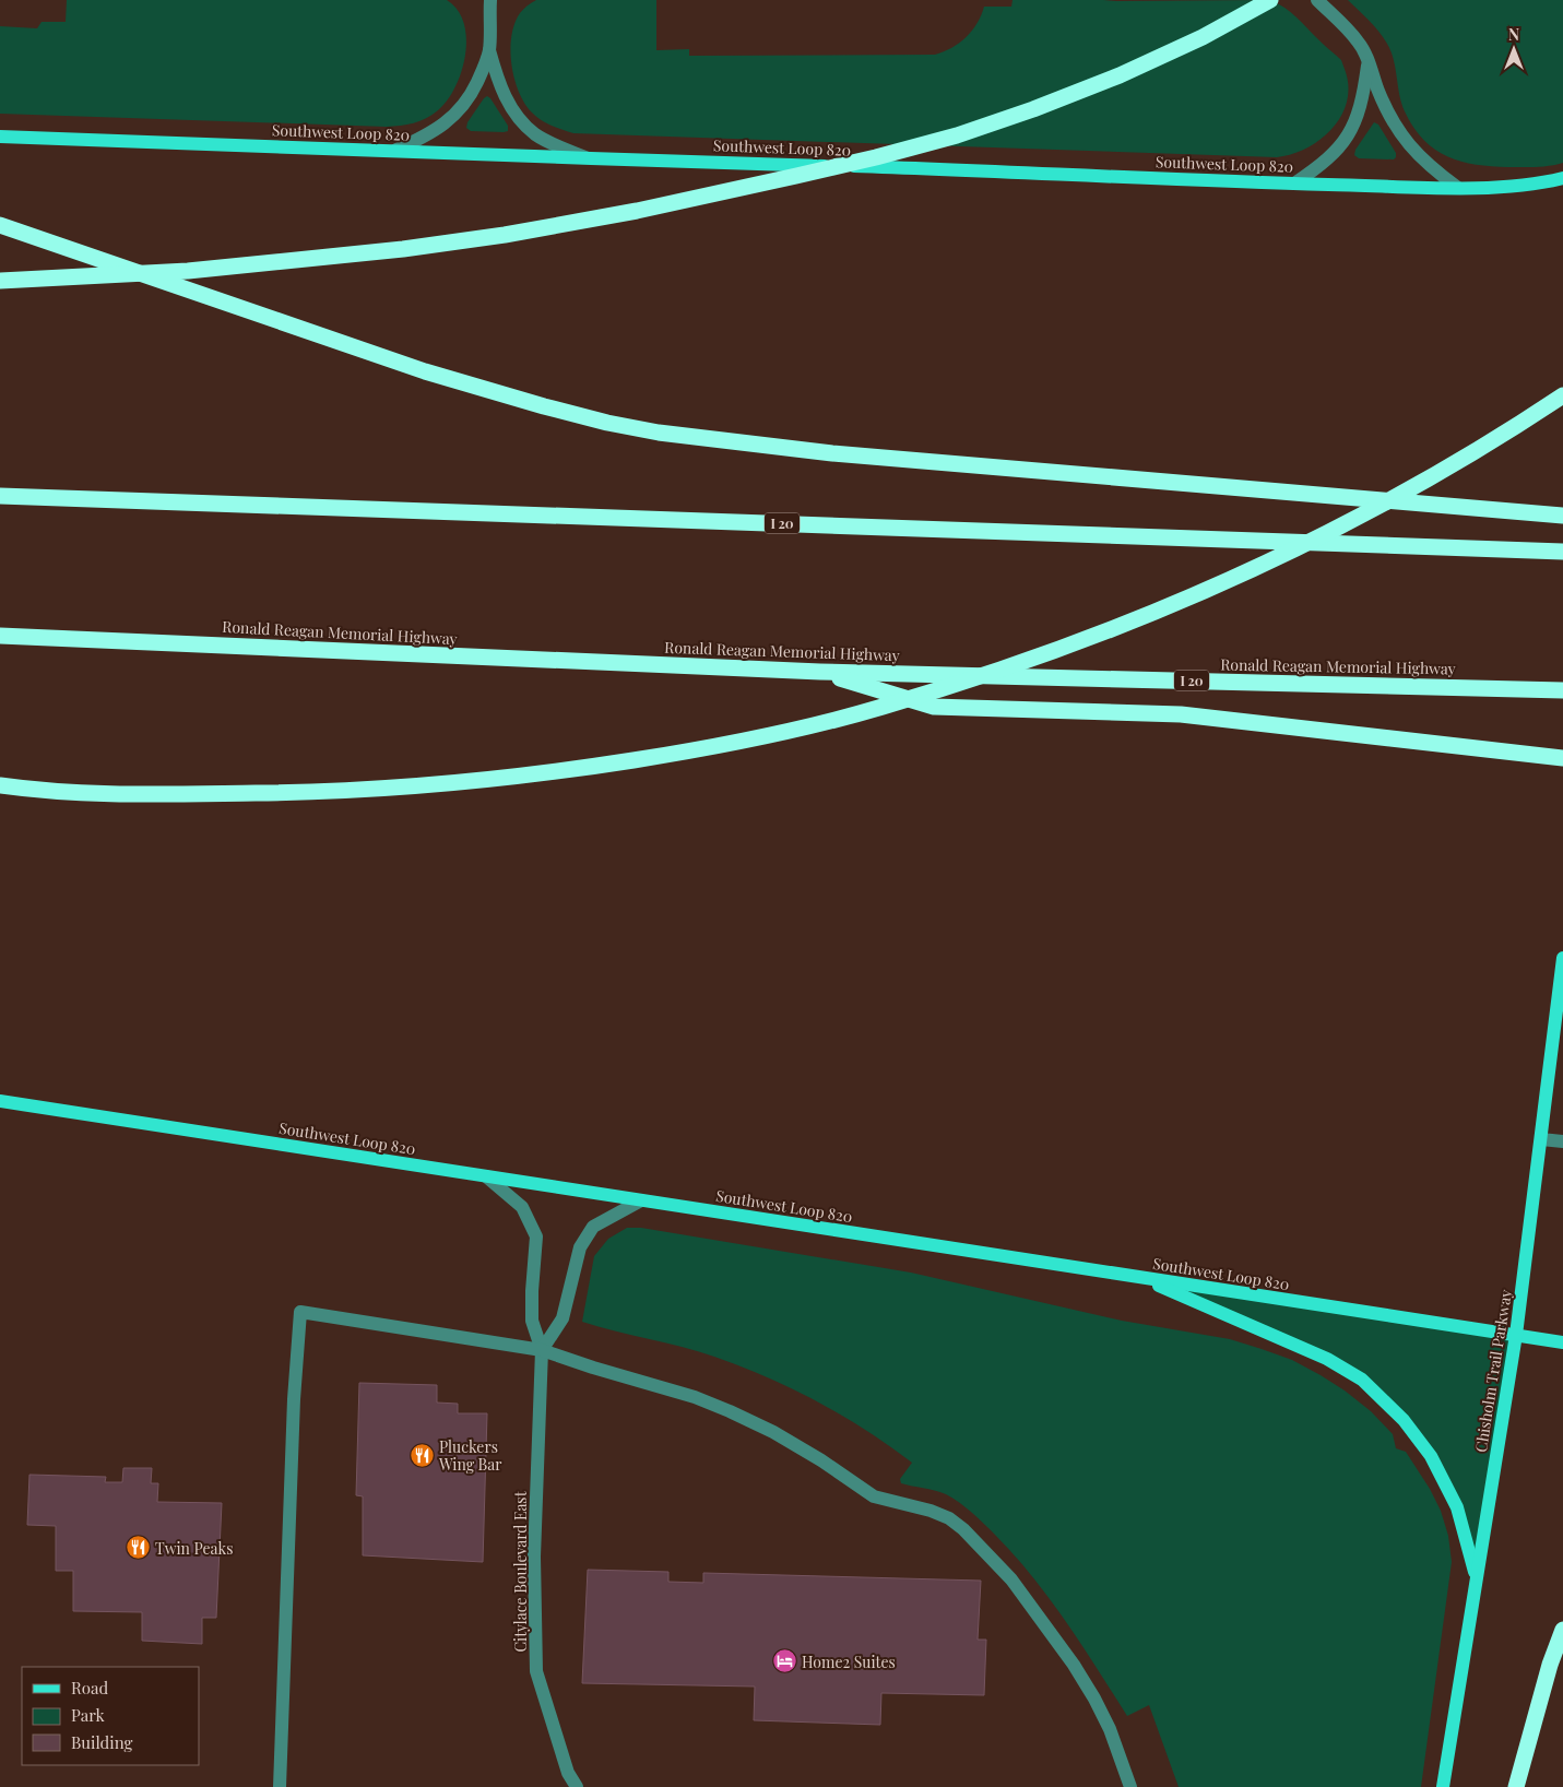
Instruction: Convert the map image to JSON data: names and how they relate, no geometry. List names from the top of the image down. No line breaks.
{"streets":{"highway":["I 20","Ronald Reagan Memorial Highway"],"main road":["Southwest Loop 820","Chisholm Trail Parkway"],"lane":["Citylace Boulevard East"]},"crossings":[["Southwest Loop 820","Chisholm Trail Parkway"]],"places":{"restaurant":["Pluckers Wing Bar","Twin Peaks"],"hotel":["Home2 Suites"]},"legend":["Road","Park","Building"],"north":"top"}
